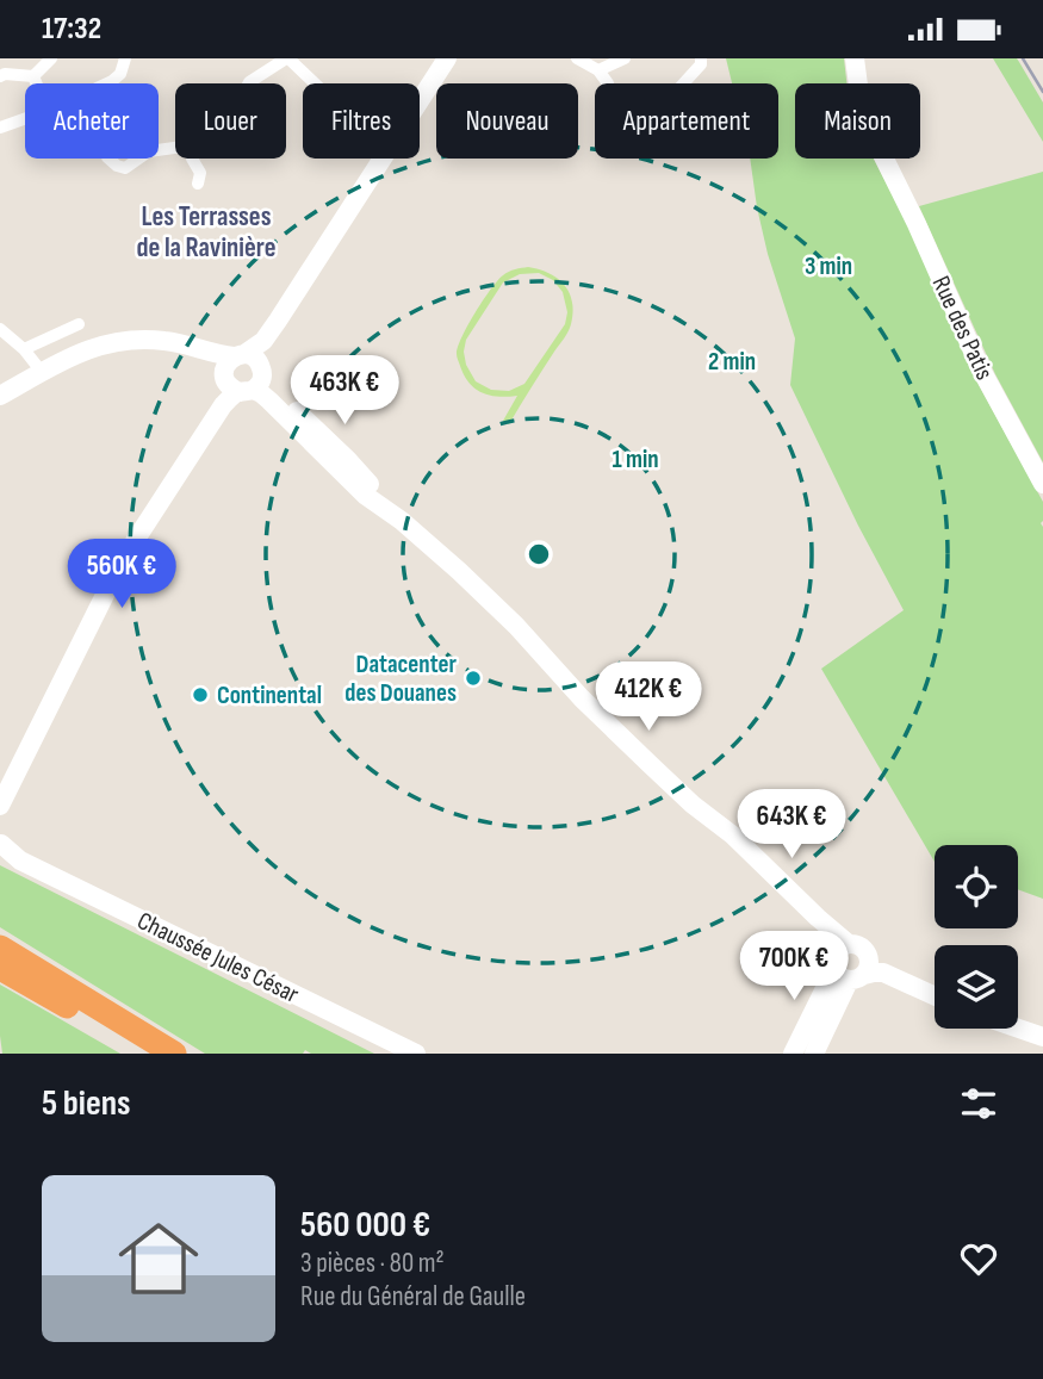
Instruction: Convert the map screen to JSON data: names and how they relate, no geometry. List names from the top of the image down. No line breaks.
{"streets":{"main road":["Rue des Patis","Chaussée Jules César"]},"districts":["Les Terrasses de la Ravinière"],"places":["Datacenter des Douanes","Continental"],"page":{"status":"17:32","chip":["Acheter","Louer","Filtres","Nouveau","Appartement","Maison"],"price":["463K €","560K €","412K €","643K €","700K €"],"heading":"5 biens","list":[{"name":"560 000 €","note":"3 pièces · 80 m² · Rue du Général de Gaulle"}]},"rings":["3 min","2 min","1 min"]}
